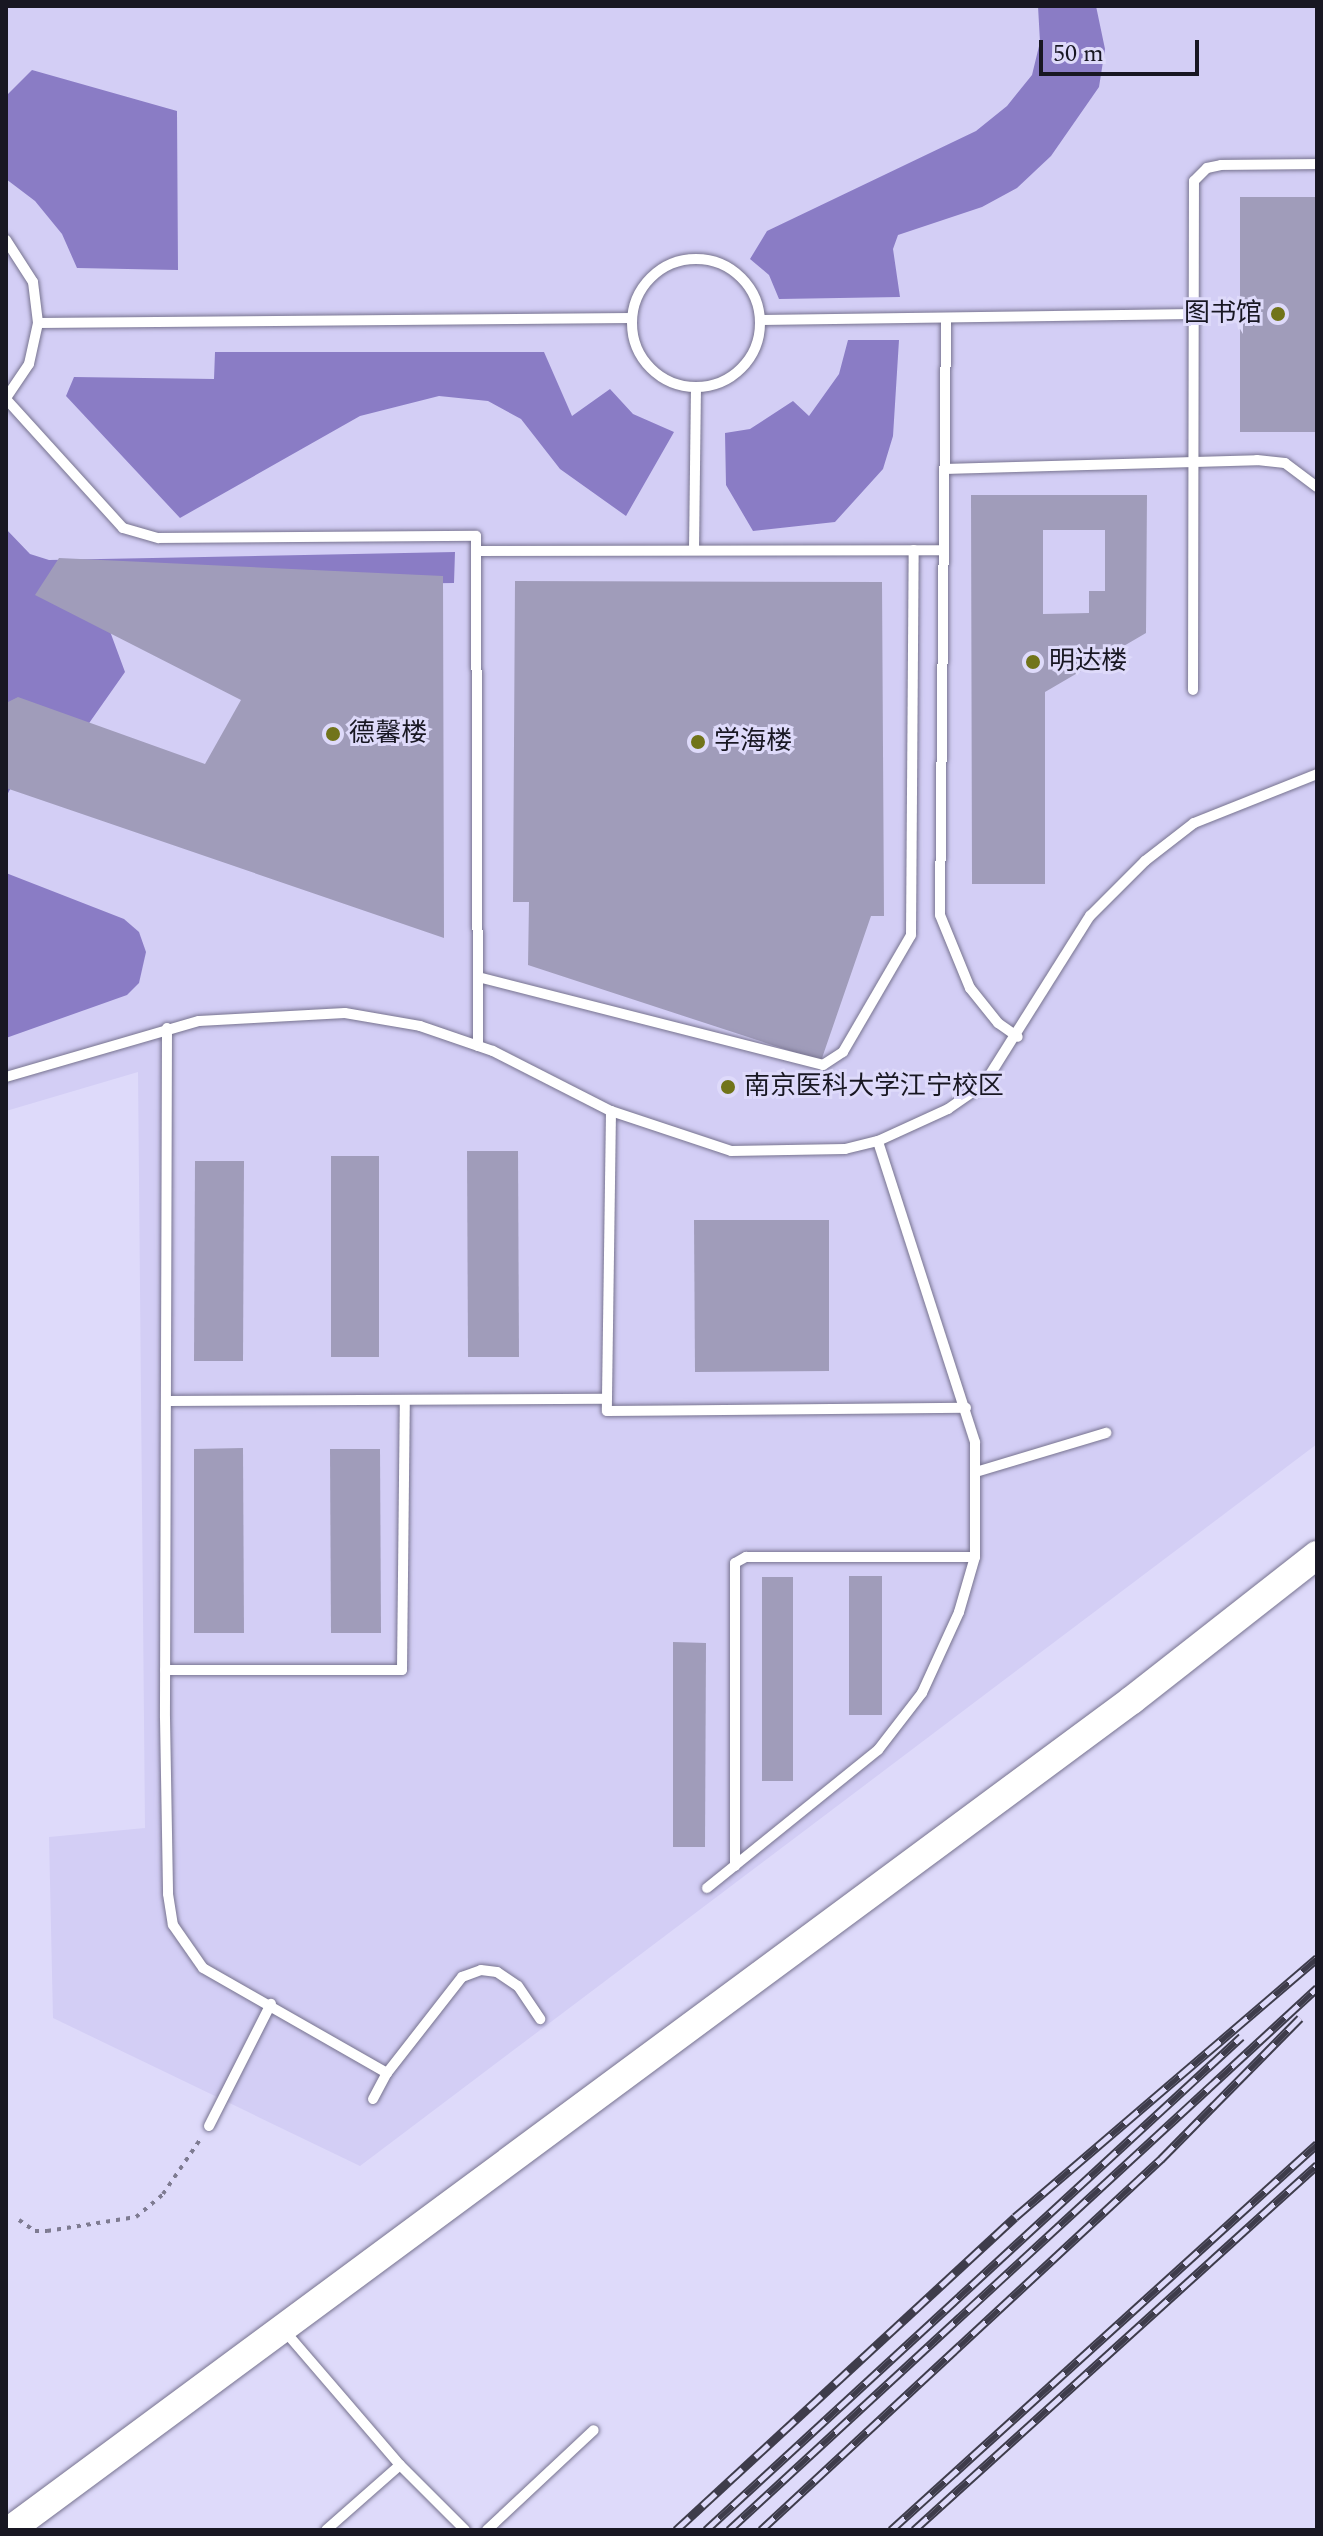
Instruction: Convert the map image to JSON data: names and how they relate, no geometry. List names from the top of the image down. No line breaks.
{"places":["图书馆","明达楼","德馨楼","学海楼","南京医科大学江宁校区"],"scale_bar":"50 m"}
